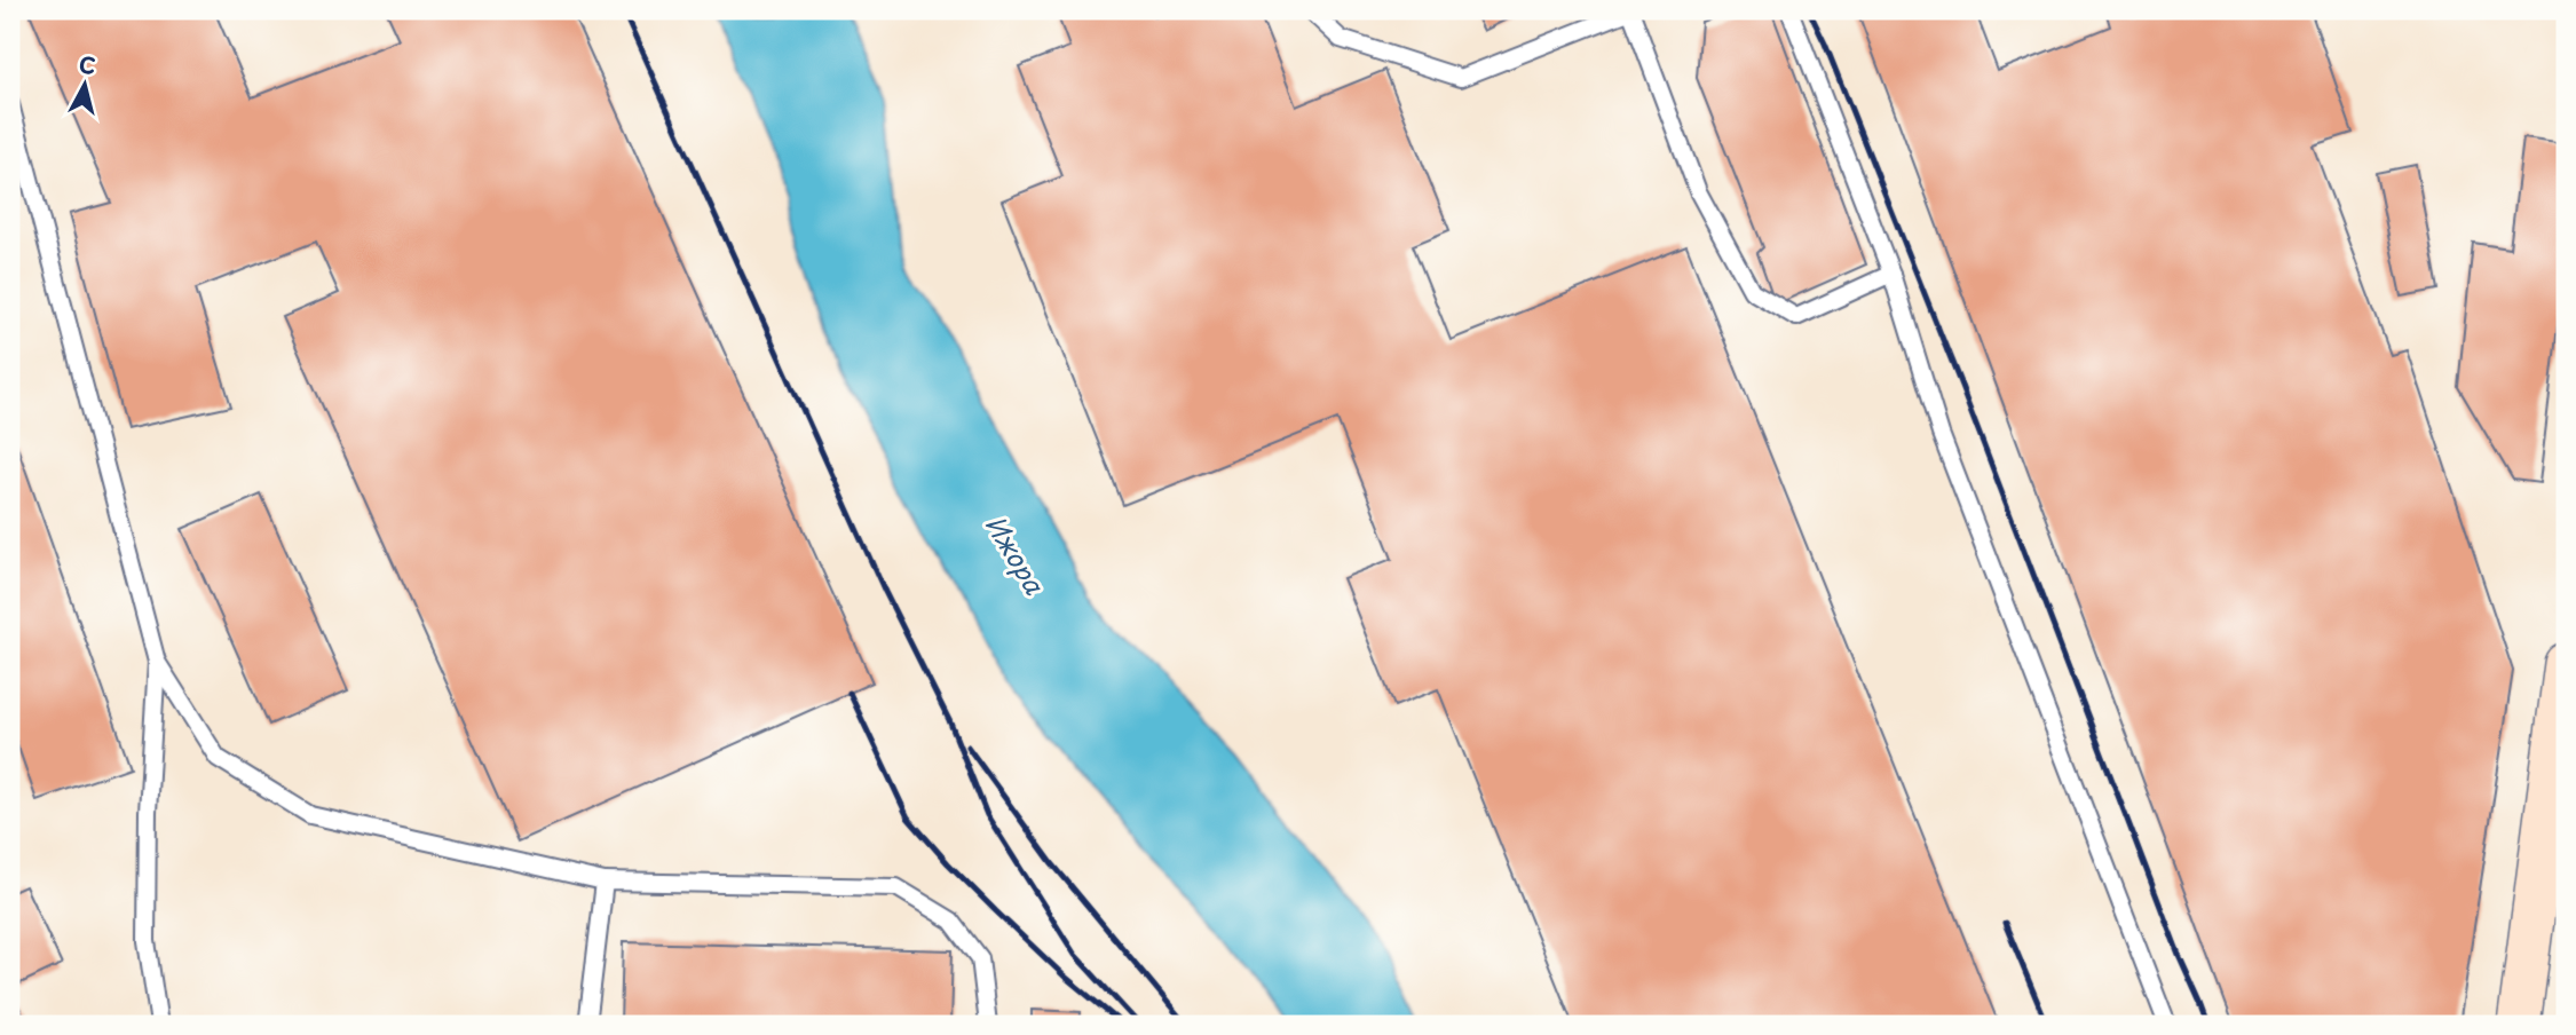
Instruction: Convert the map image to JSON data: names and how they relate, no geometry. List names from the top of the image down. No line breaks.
{"water":["Ижора"],"north":"top"}
